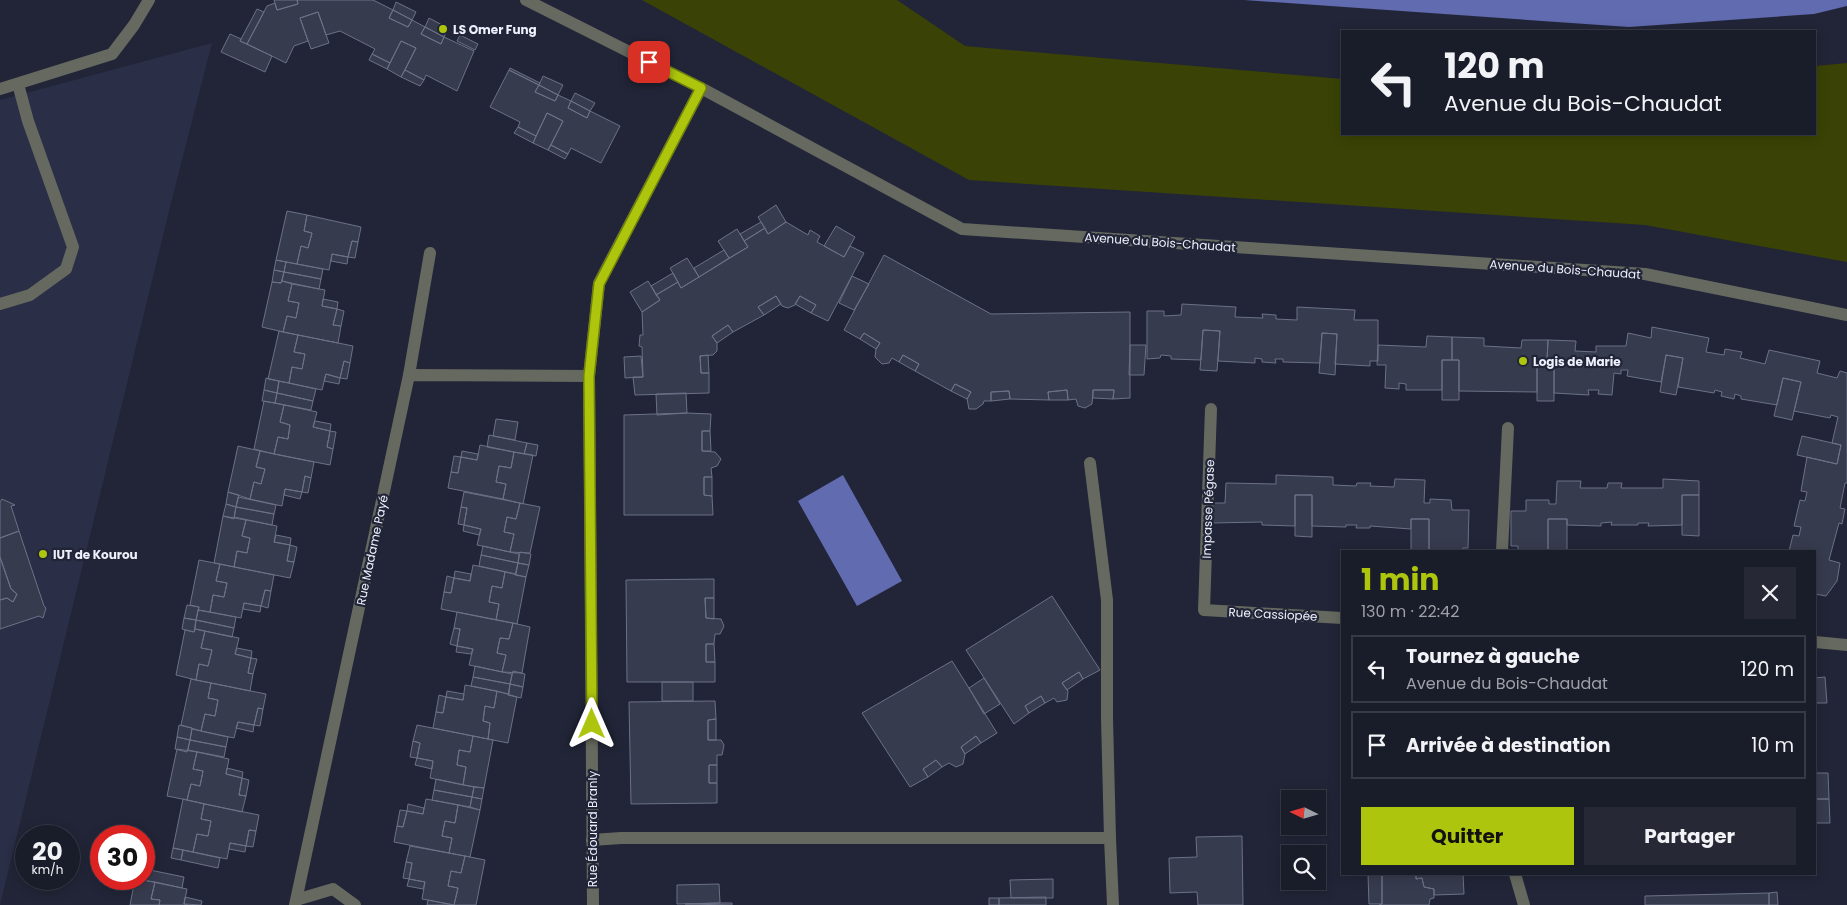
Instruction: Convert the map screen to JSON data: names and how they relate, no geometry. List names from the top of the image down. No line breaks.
{"streets":{"street":["Avenue du Bois-Chaudat","Impasse Pégase","Rue Madame Payé","Rue Cassiopée","Rue Édouard Branly"]},"crossings":[["Avenue du Bois-Chaudat","Rue Édouard Branly"],["Impasse Pégase","Rue Cassiopée"]],"places":["LS Omer Fung","Logis de Marie","IUT de Kourou"],"north":"left","page":{"turn":["120 m","Avenue du Bois-Chaudat"],"heading":["1 min","130 m · 22:42"],"list":[{"name":"Tournez à gauche","note":"Avenue du Bois-Chaudat","value":"120 m"},{"name":"Arrivée à destination","value":"10 m"}],"buttons":["Quitter","Partager"],"speed":"20 km/h","limit":"30"}}
